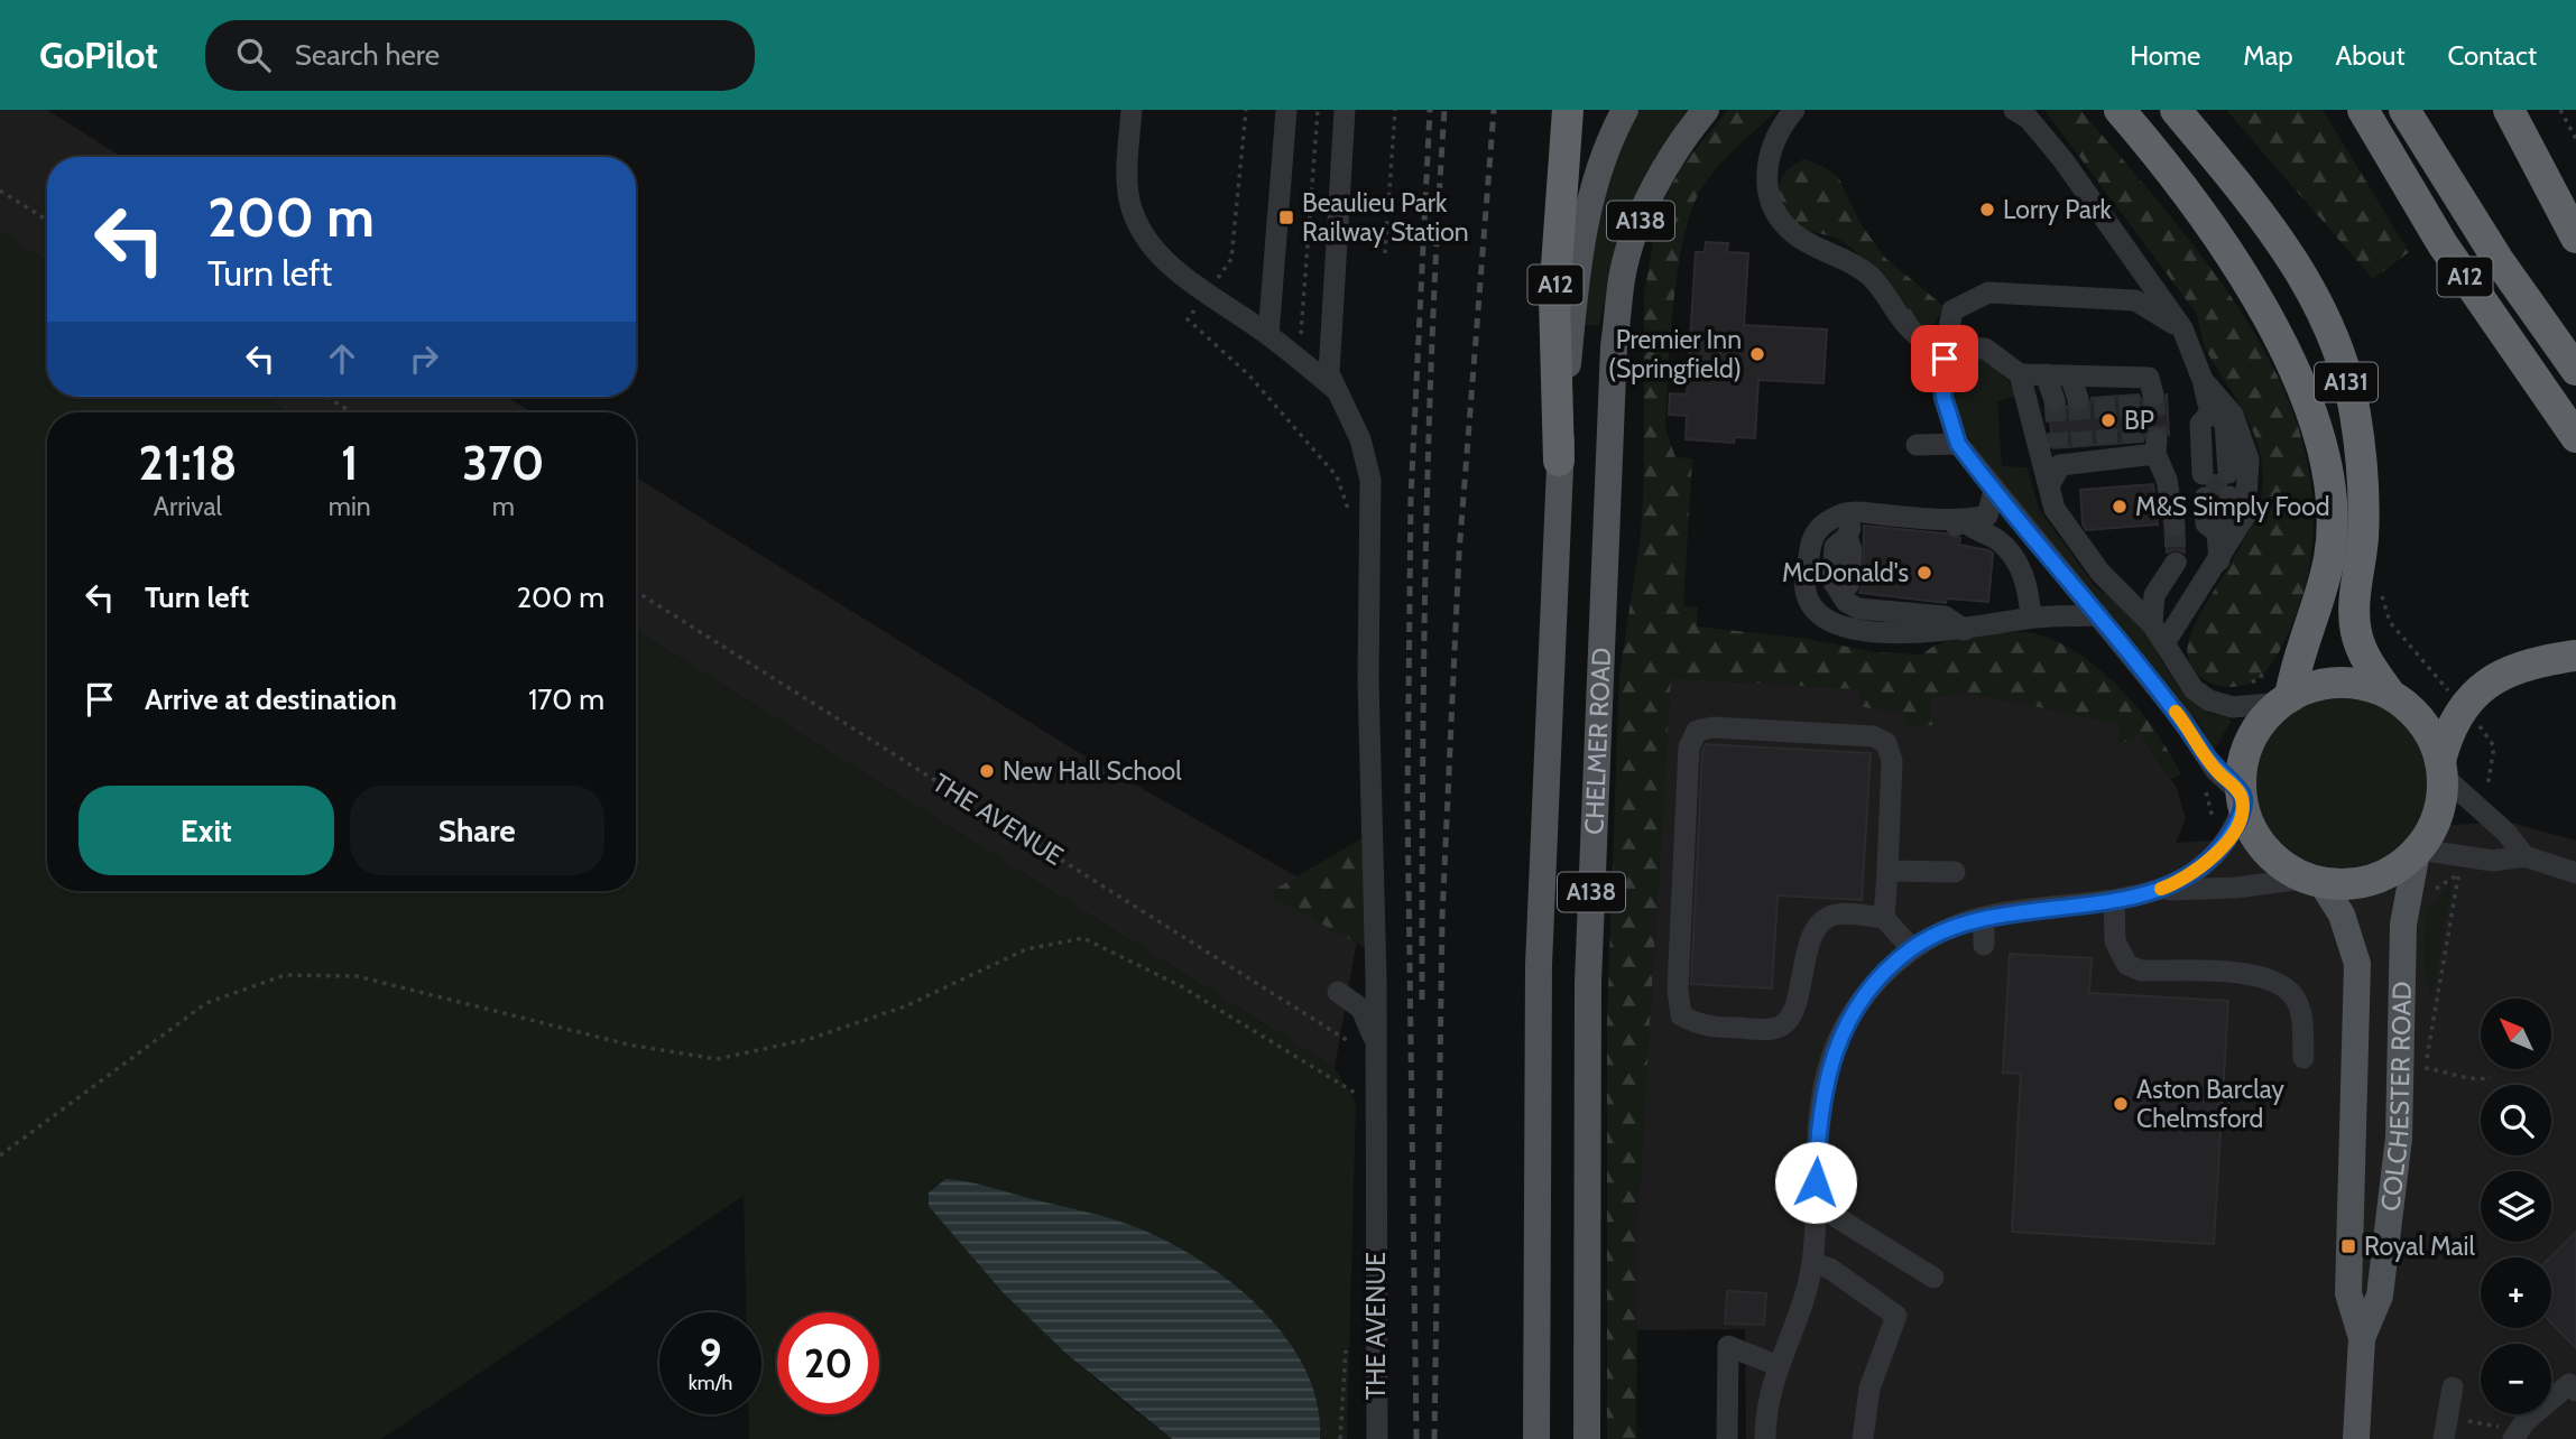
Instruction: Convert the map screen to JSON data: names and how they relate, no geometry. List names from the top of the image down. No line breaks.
{"streets":{"highway":["A12","A131"],"main road":["A138","CHELMER ROAD","COLCHESTER ROAD"],"street":["THE AVENUE"]},"crossings":[["A12","CHELMER ROAD"],["A131","COLCHESTER ROAD"]],"places":{"other":["Lorry Park","Premier Inn (Springfield)","BP","M&S Simply Food","McDonald's","New Hall School","Aston Barclay Chelmsford"],"transit":["Beaulieu Park Railway Station","Royal Mail"]},"north":"top left","page":{"header":"GoPilot","search":"Search here","nav":["Home","Map","About","Contact"],"turn":["200 m","Turn left"],"eta":["21:18","Arrival","1","min","370","m"],"list":[{"name":"Turn left","value":"200 m"},{"name":"Arrive at destination","value":"170 m"}],"buttons":["Exit","Share"],"map_buttons":["+","−"],"speed":"9 km/h","limit":"20"}}
